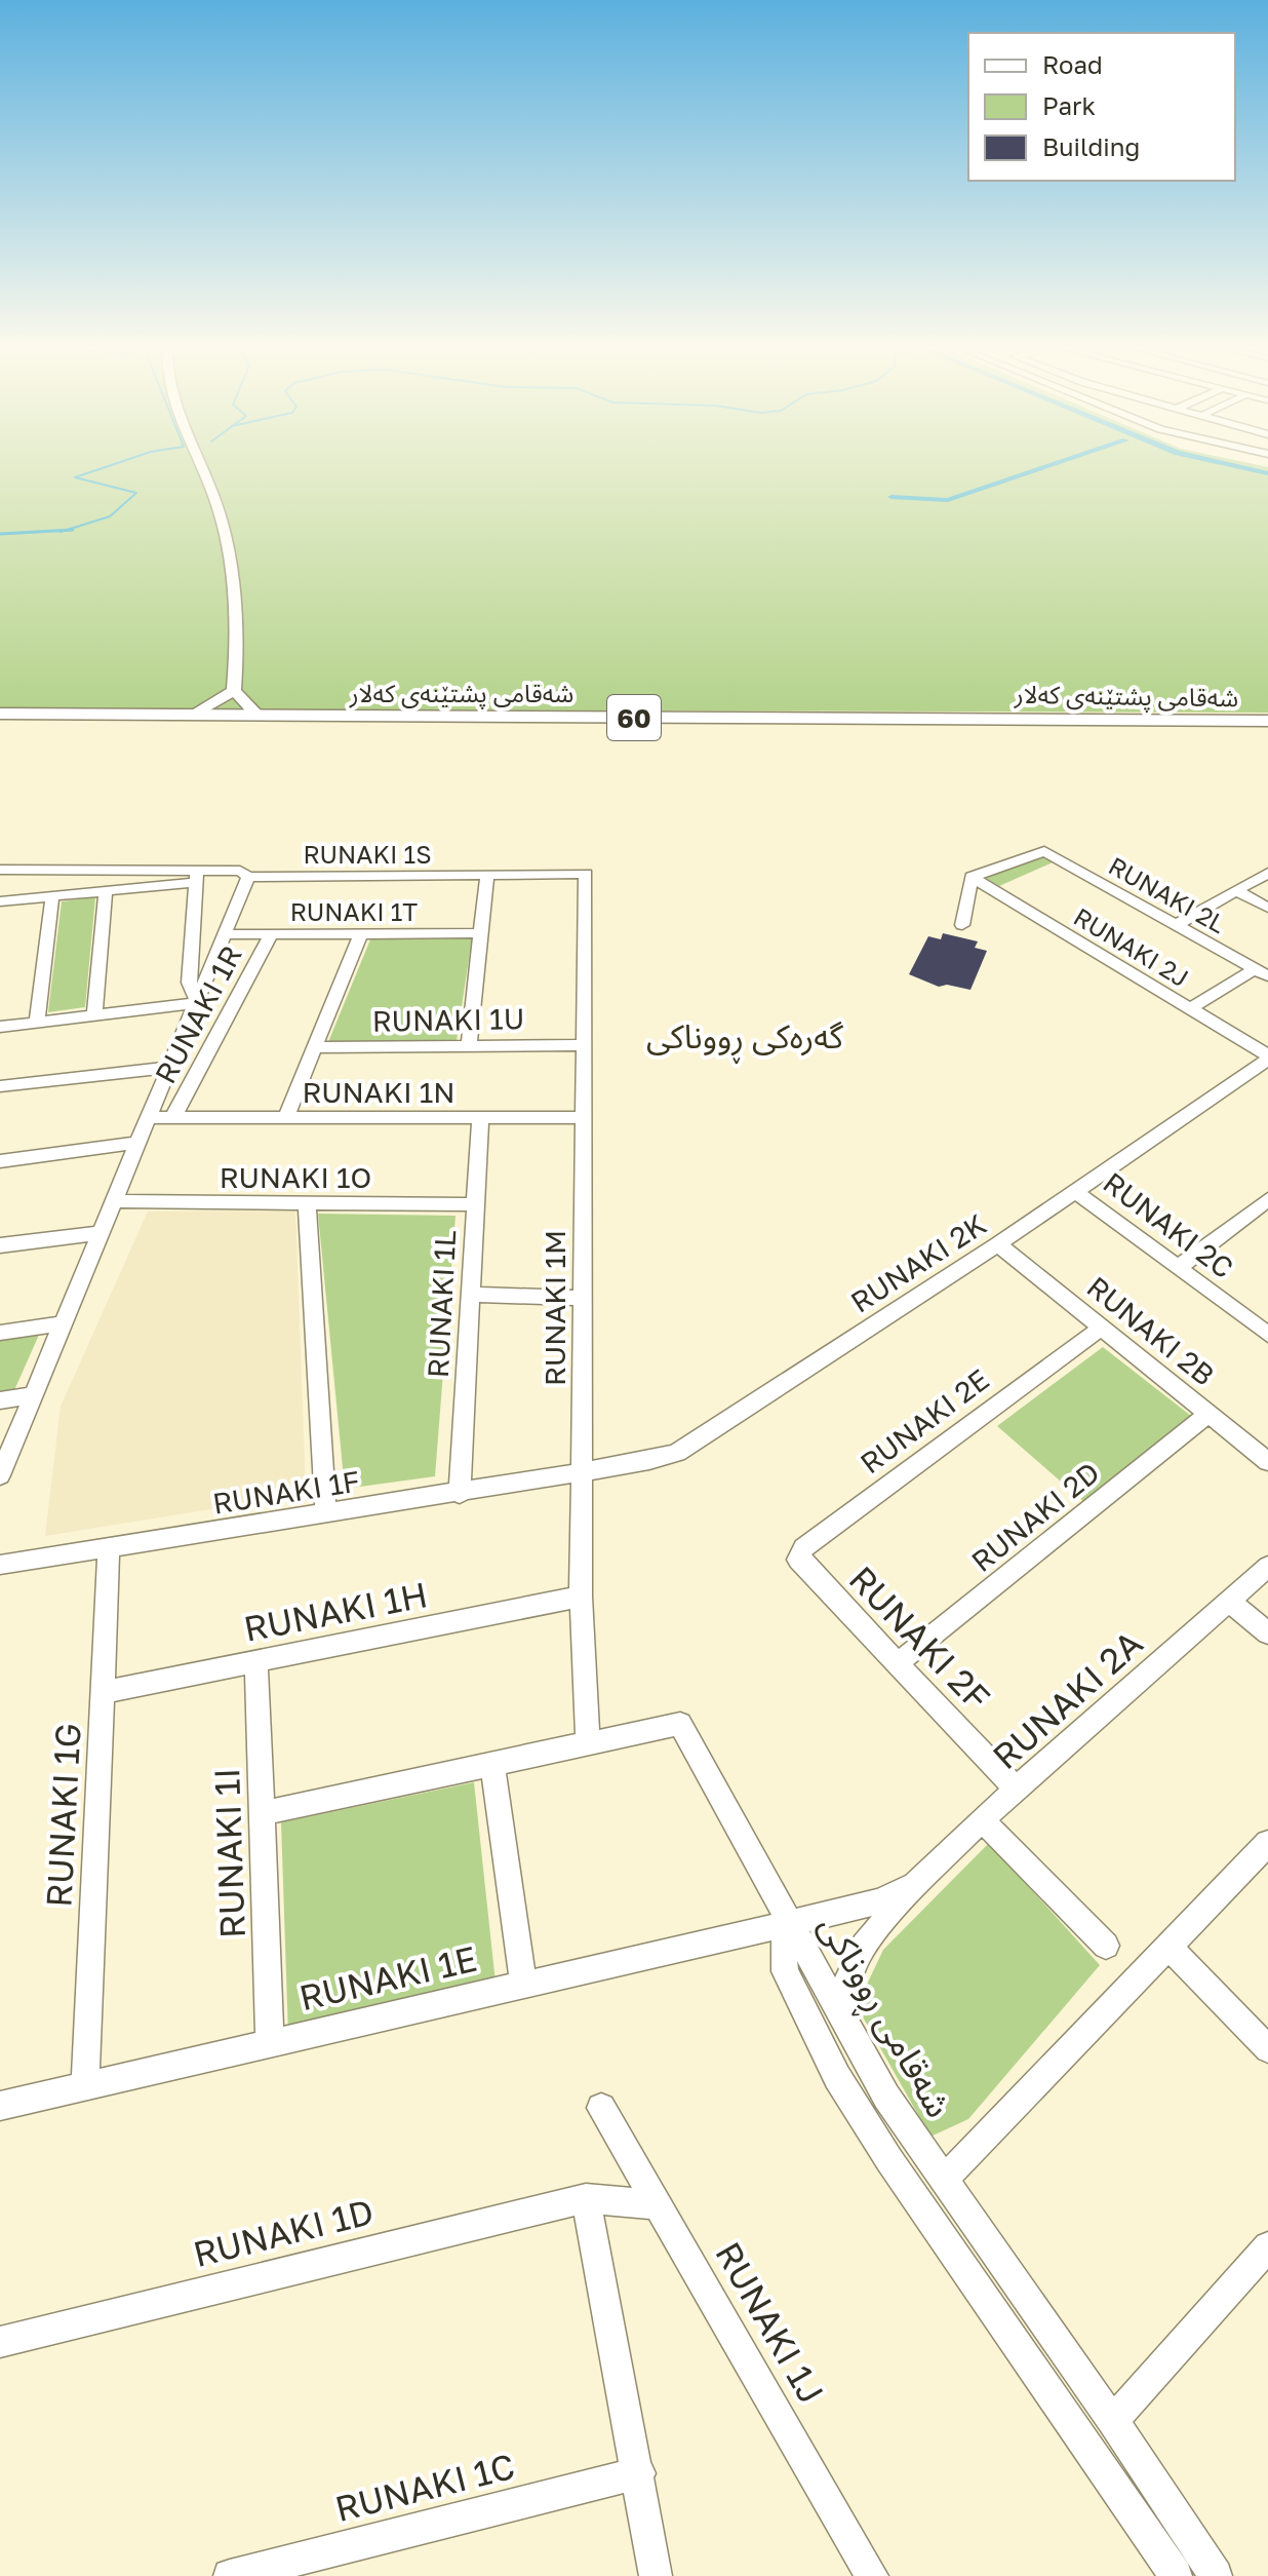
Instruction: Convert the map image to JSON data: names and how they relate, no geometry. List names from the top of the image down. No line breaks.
{"streets":{"highway":["شەقامی پشتێنەی کەلار","60"],"street":["RUNAKI 1S","RUNAKI 2L","RUNAKI 1T","RUNAKI 2J","RUNAKI 1R","RUNAKI 1U","RUNAKI 1N","RUNAKI 1O","RUNAKI 2C","RUNAKI 2K","RUNAKI 1L","RUNAKI 1M","RUNAKI 2B","RUNAKI 2E","RUNAKI 1F","RUNAKI 2D","RUNAKI 1H","RUNAKI 2F","RUNAKI 2A","RUNAKI 1G","RUNAKI 1I","RUNAKI 1E","شەقامی ڕووناکی","RUNAKI 1D","RUNAKI 1J","RUNAKI 1C"]},"crossings":[["RUNAKI 1S","RUNAKI 1M"],["RUNAKI 2L","RUNAKI 2J"],["RUNAKI 1T","RUNAKI 1R"],["RUNAKI 2J","RUNAKI 2K"],["RUNAKI 1R","RUNAKI 1N"],["RUNAKI 1U","RUNAKI 1M"],["RUNAKI 1N","RUNAKI 1L"],["RUNAKI 1N","RUNAKI 1M"],["RUNAKI 1O","RUNAKI 1L"],["RUNAKI 2C","RUNAKI 2K"],["RUNAKI 2K","RUNAKI 1M"],["RUNAKI 2K","RUNAKI 2B"],["RUNAKI 2K","RUNAKI 1F"],["RUNAKI 1L","RUNAKI 1F"],["RUNAKI 1M","RUNAKI 1F"],["RUNAKI 1M","RUNAKI 1H"],["RUNAKI 2B","RUNAKI 2E"],["RUNAKI 2B","RUNAKI 2D"],["RUNAKI 2E","RUNAKI 2F"],["RUNAKI 1F","RUNAKI 1G"],["RUNAKI 2D","RUNAKI 2F"],["RUNAKI 1H","RUNAKI 1G"],["RUNAKI 1H","RUNAKI 1I"],["RUNAKI 2F","RUNAKI 2A"],["RUNAKI 2A","RUNAKI 1E"],["RUNAKI 2A","شەقامی ڕووناکی"],["RUNAKI 1G","RUNAKI 1E"],["RUNAKI 1I","RUNAKI 1E"],["RUNAKI 1E","شەقامی ڕووناکی"],["RUNAKI 1D","RUNAKI 1J"]],"districts":["گەرەکی ڕووناکی"],"legend":["Road","Park","Building"]}
